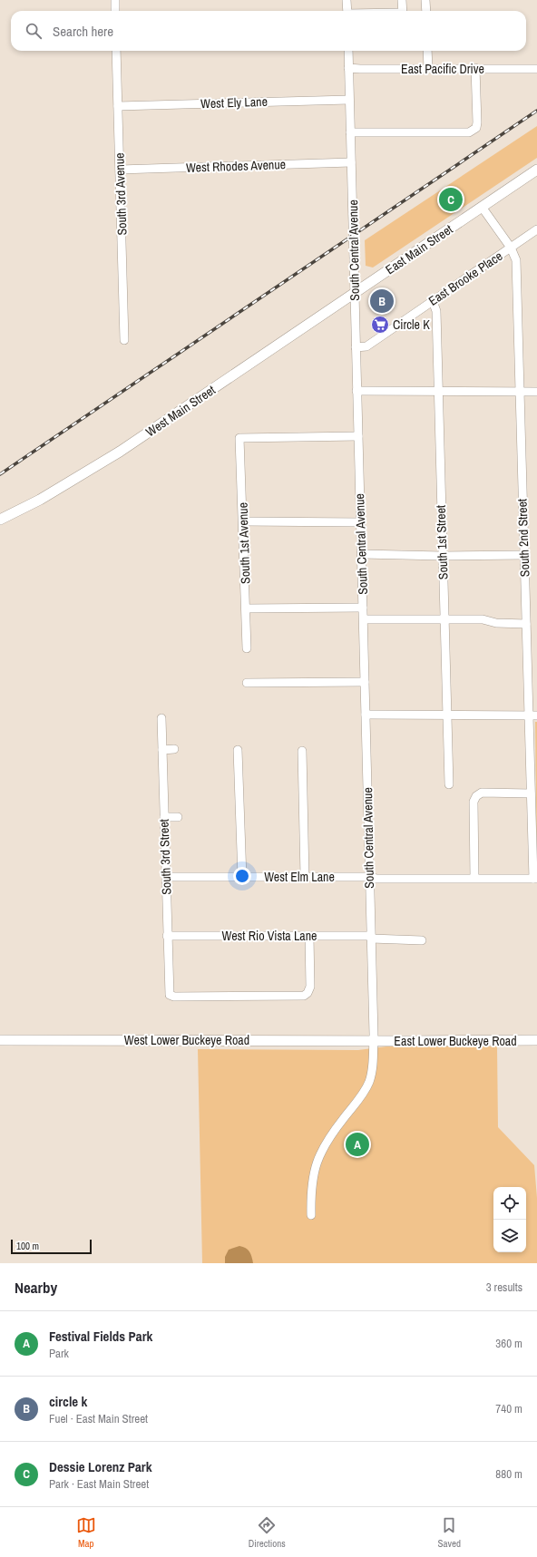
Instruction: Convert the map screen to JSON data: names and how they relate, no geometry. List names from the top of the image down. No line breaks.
{"streets":{"main road":["East Main Street","West Main Street","West Lower Buckeye Road","East Lower Buckeye Road"],"street":["East Pacific Drive","West Ely Lane","West Rhodes Avenue","South 3rd Avenue","South Central Avenue","East Brooke Place","South 2nd Street","South 1st Street","South 1st Avenue","South 3rd Street","West Elm Lane","West Rio Vista Lane"]},"crossings":[["East Pacific Drive","South Central Avenue"],["West Ely Lane","South 3rd Avenue"],["West Ely Lane","South Central Avenue"],["West Rhodes Avenue","South 3rd Avenue"],["West Rhodes Avenue","South Central Avenue"],["East Main Street","South Central Avenue"],["East Main Street","West Main Street"],["East Main Street","South 2nd Street"],["South Central Avenue","East Brooke Place"],["South Central Avenue","West Main Street"],["South Central Avenue","South 1st Avenue"],["South Central Avenue","West Elm Lane"],["South Central Avenue","West Rio Vista Lane"],["South Central Avenue","West Lower Buckeye Road"],["South Central Avenue","East Lower Buckeye Road"],["East Brooke Place","South 2nd Street"],["East Brooke Place","South 1st Street"],["South 2nd Street","West Elm Lane"],["South 3rd Street","West Elm Lane"],["South 3rd Street","West Rio Vista Lane"],["West Lower Buckeye Road","East Lower Buckeye Road"]],"places":{"supermarket":["Circle K"]},"scale_bar":"100 m","page":{"search":"Search here","pins":["C","B","A"],"scale":"100 m","heading":["Nearby","3 results"],"list":[{"mark":"A","name":"Festival Fields Park","note":"Park","value":"360 m"},{"mark":"B","name":"circle k","note":"Fuel · East Main Street","value":"740 m"},{"mark":"C","name":"Dessie Lorenz Park","note":"Park · East Main Street","value":"880 m"}],"nav":["Map","Directions","Saved"]}}
